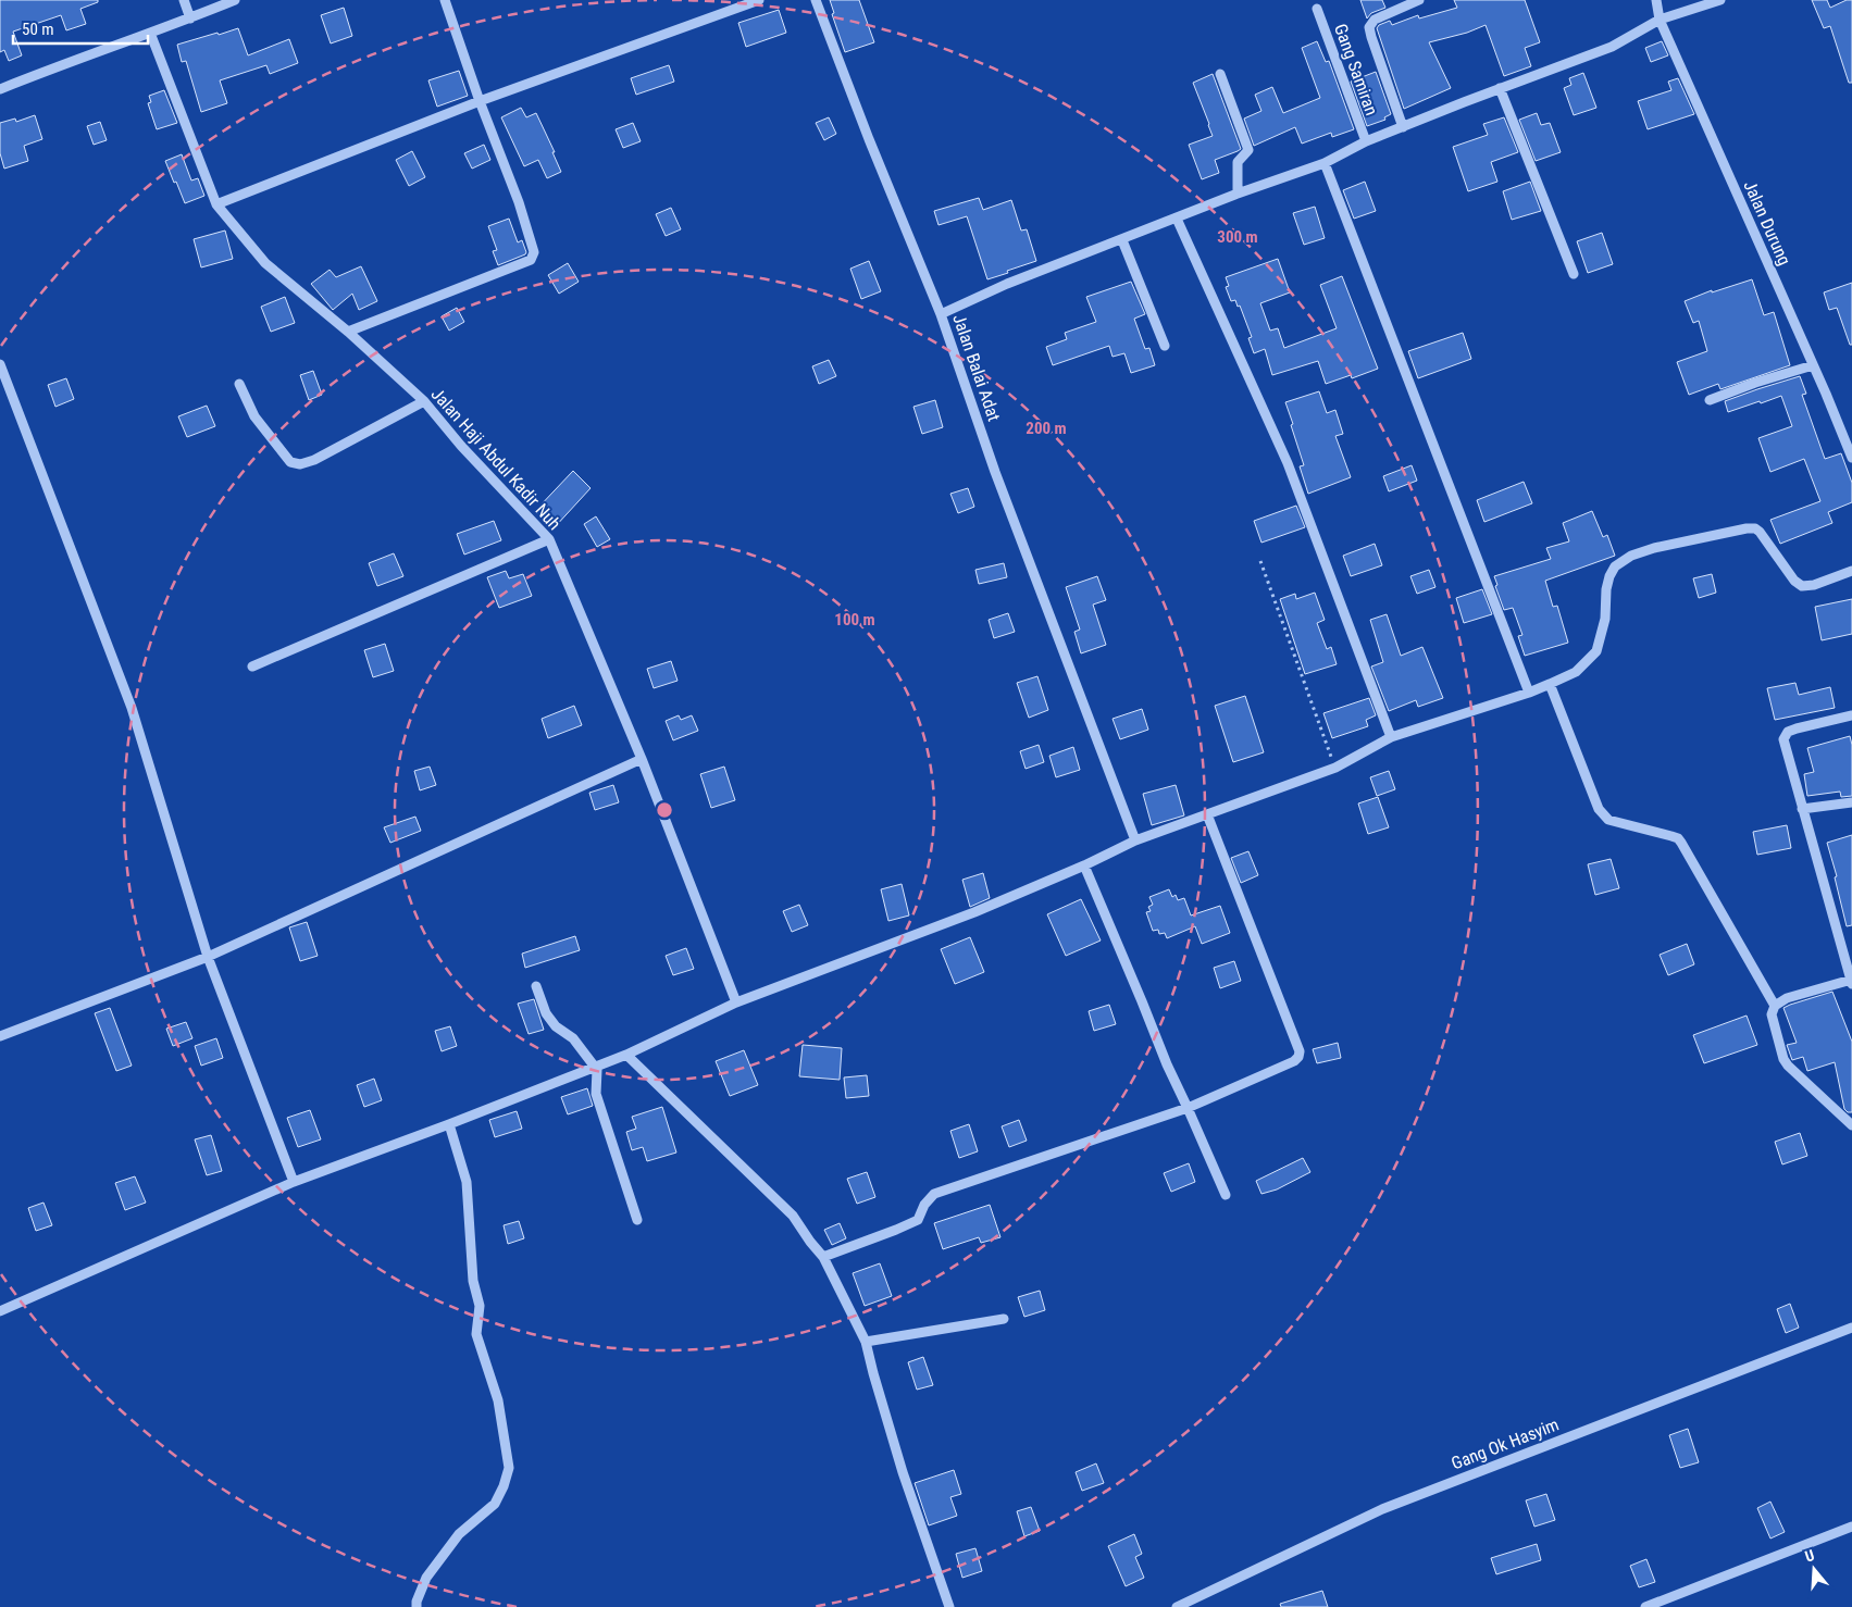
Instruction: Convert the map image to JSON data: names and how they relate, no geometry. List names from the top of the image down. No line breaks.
{"streets":{"street":["Gang Samiran","Jalan Durung","Jalan Balai Adat","Jalan Haji Abdul Kadir Nuh","Gang Ok Hasyim"]},"scale_bar":"50 m","north":"top","rings":["300 m","200 m","100 m"]}
